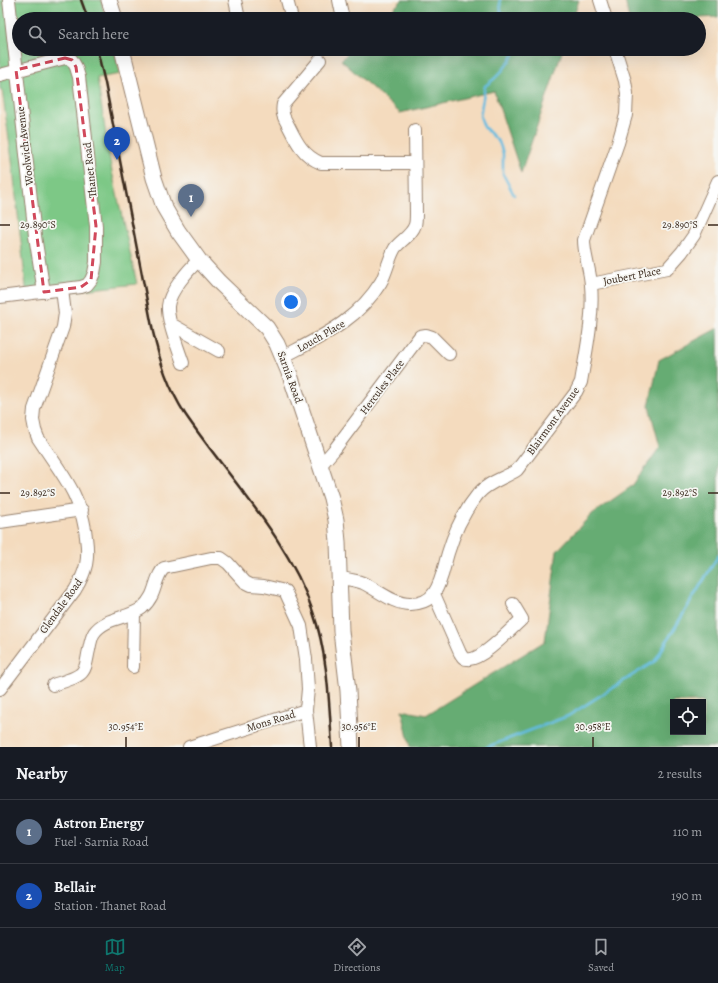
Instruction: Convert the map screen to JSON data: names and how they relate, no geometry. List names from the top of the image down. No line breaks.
{"streets":{"main road":["Sarnia Road"],"street":["Woolwich Avenue","Thanet Road","Joubert Place","Louch Place","Hercules Place","Blairmont Avenue","Glendale Road","Mons Road"]},"crossings":[["Woolwich Avenue","Thanet Road"],["Thanet Road","Glendale Road"],["Joubert Place","Blairmont Avenue"],["Louch Place","Sarnia Road"],["Sarnia Road","Hercules Place"]],"page":{"search":"Search here","pins":["2","1"],"heading":["Nearby","2 results"],"list":[{"mark":"1","name":"Astron Energy","note":"Fuel · Sarnia Road","value":"110 m"},{"mark":"2","name":"Bellair","note":"Station · Thanet Road","value":"190 m"}],"nav":["Map","Directions","Saved"]},"coordinates":["29.890°S","29.892°S","30.954°E","30.956°E","30.958°E"]}
